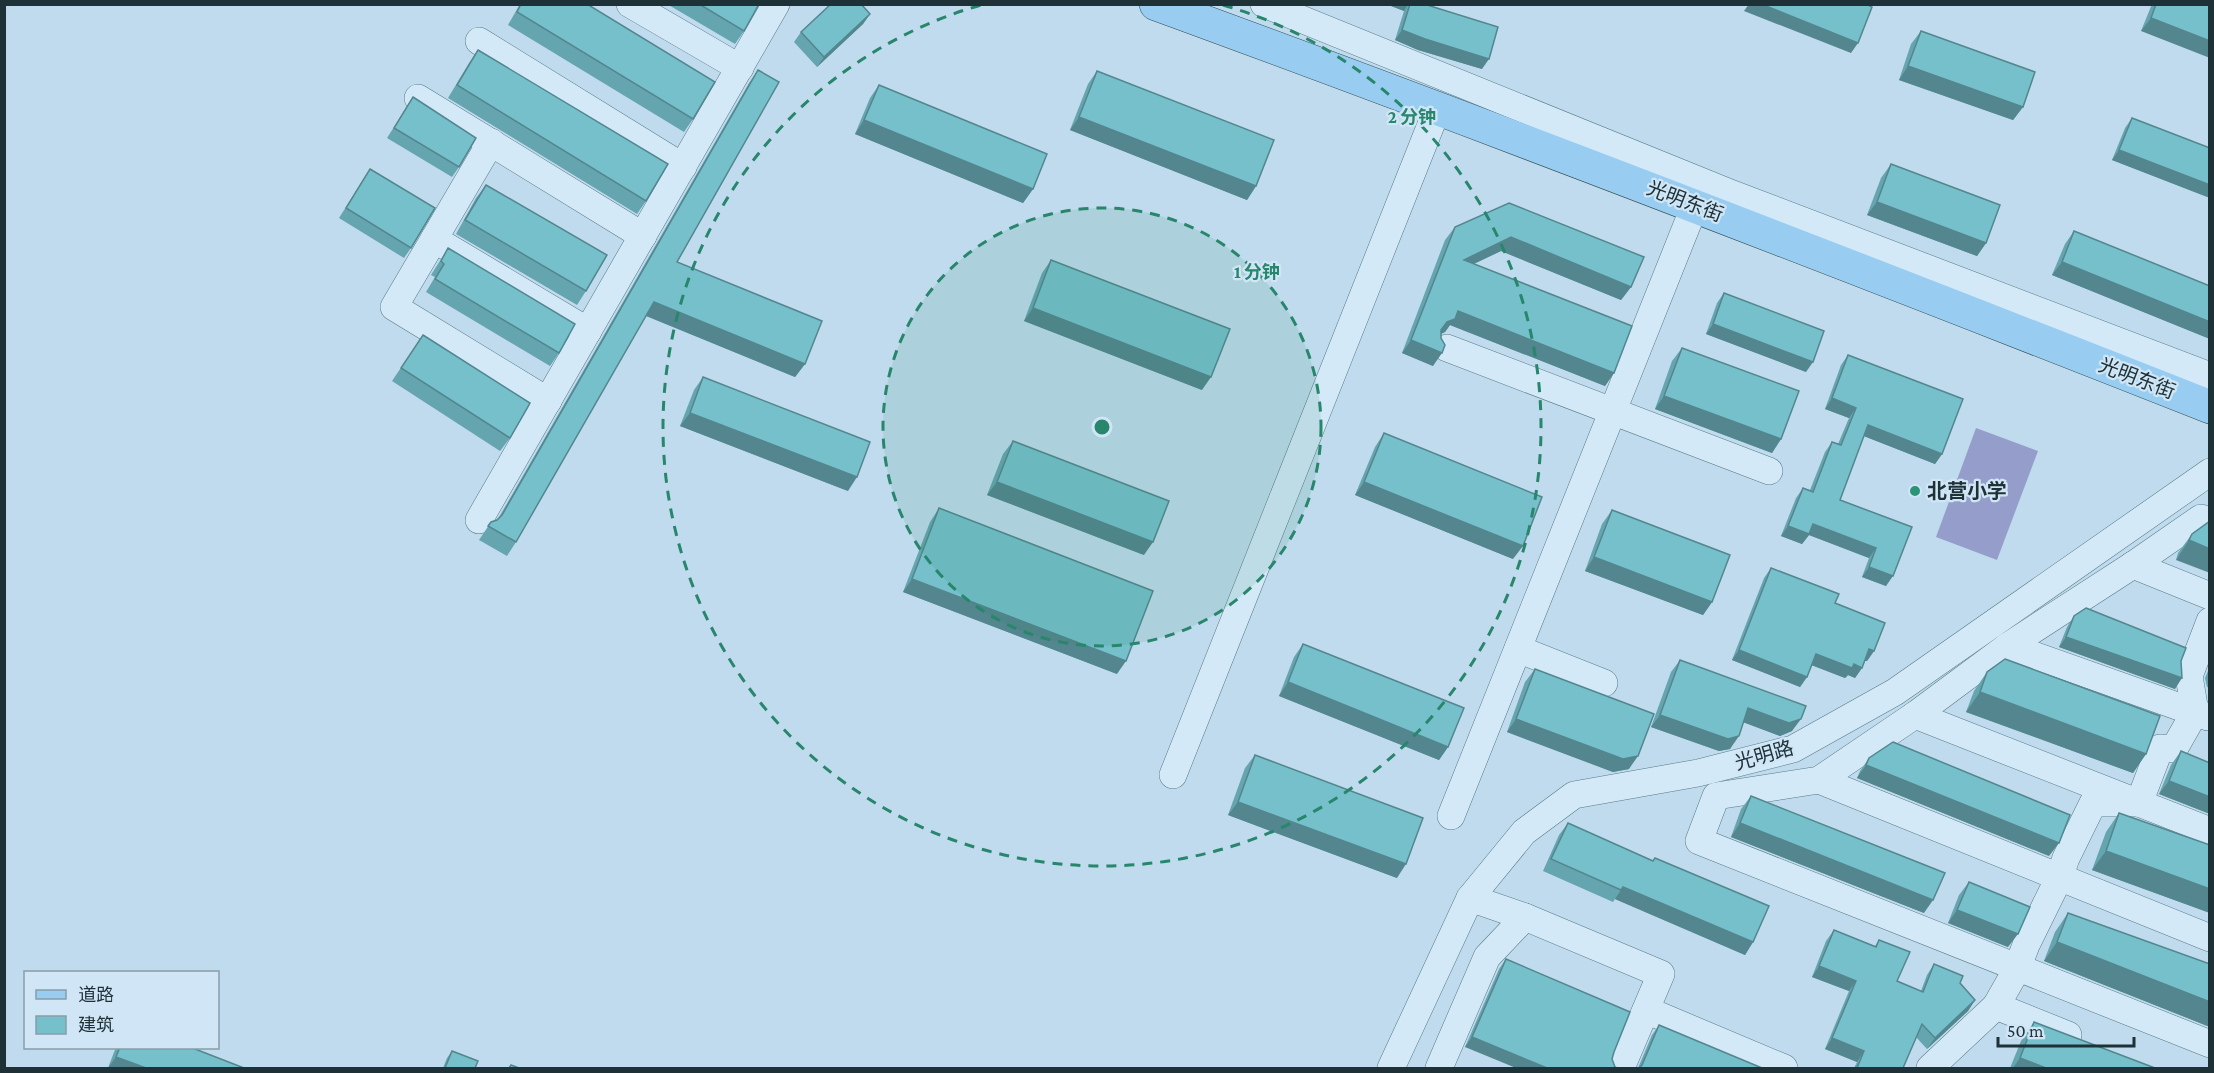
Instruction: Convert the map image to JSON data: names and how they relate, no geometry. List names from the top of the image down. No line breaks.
{"streets":{"main road":["光明东街"],"street":["光明路"]},"places":["北营小学"],"legend":["道路","建筑"],"scale_bar":"50 m","rings":["2 分钟","1 分钟"]}
